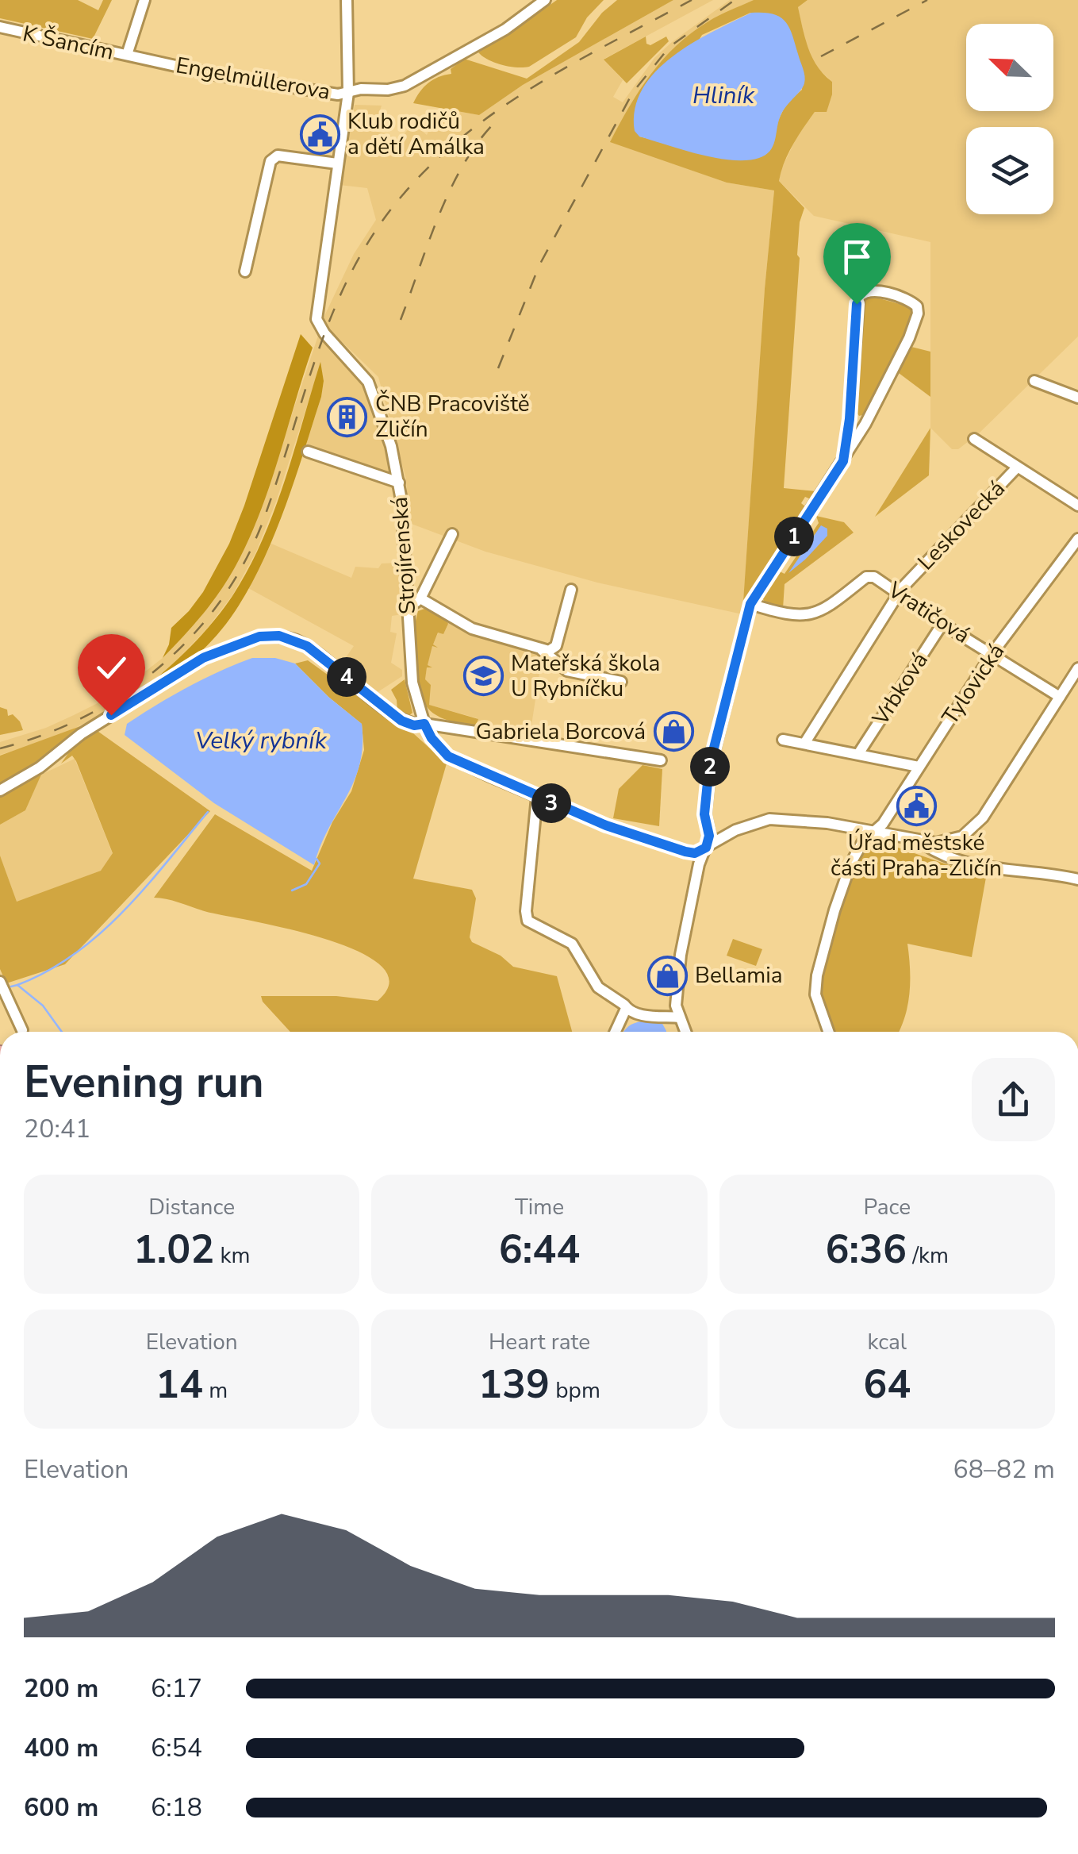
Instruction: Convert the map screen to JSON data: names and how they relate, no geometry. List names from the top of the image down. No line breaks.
{"streets":{"street":["K Šancím","Engelmüllerova","Leskovecká","Strojírenská","Vratičová","Tylovická","Vrbková"]},"crossings":[["K Šancím","Engelmüllerova"],["Engelmüllerova","Strojírenská"],["Leskovecká","Vratičová"],["Vratičová","Tylovická"],["Vratičová","Vrbková"]],"water":["Hliník","Velký rybník"],"places":{"public building":["Klub rodičů a dětí Amálka","Úřad městské části Praha-Zličín"],"building":["ČNB Pracoviště Zličín"],"school or university":["Mateřská škola U Rybníčku"],"shop":["Gabriela Borcová","Bellamia"]},"north":"top left","page":{"pins":["1","4","2","3"],"heading":["Evening run","20:41"],"stats":[["Distance","1.02 km"],["Time","6:44"],["Pace","6:36 /km"],["Elevation","14 m"],["Heart rate","139 bpm"],["kcal","64"]],"chart":["Elevation","68–82 m"],"list":[{"name":"200 m","note":"6:17"},{"name":"400 m","note":"6:54"},{"name":"600 m","note":"6:18"}]}}
